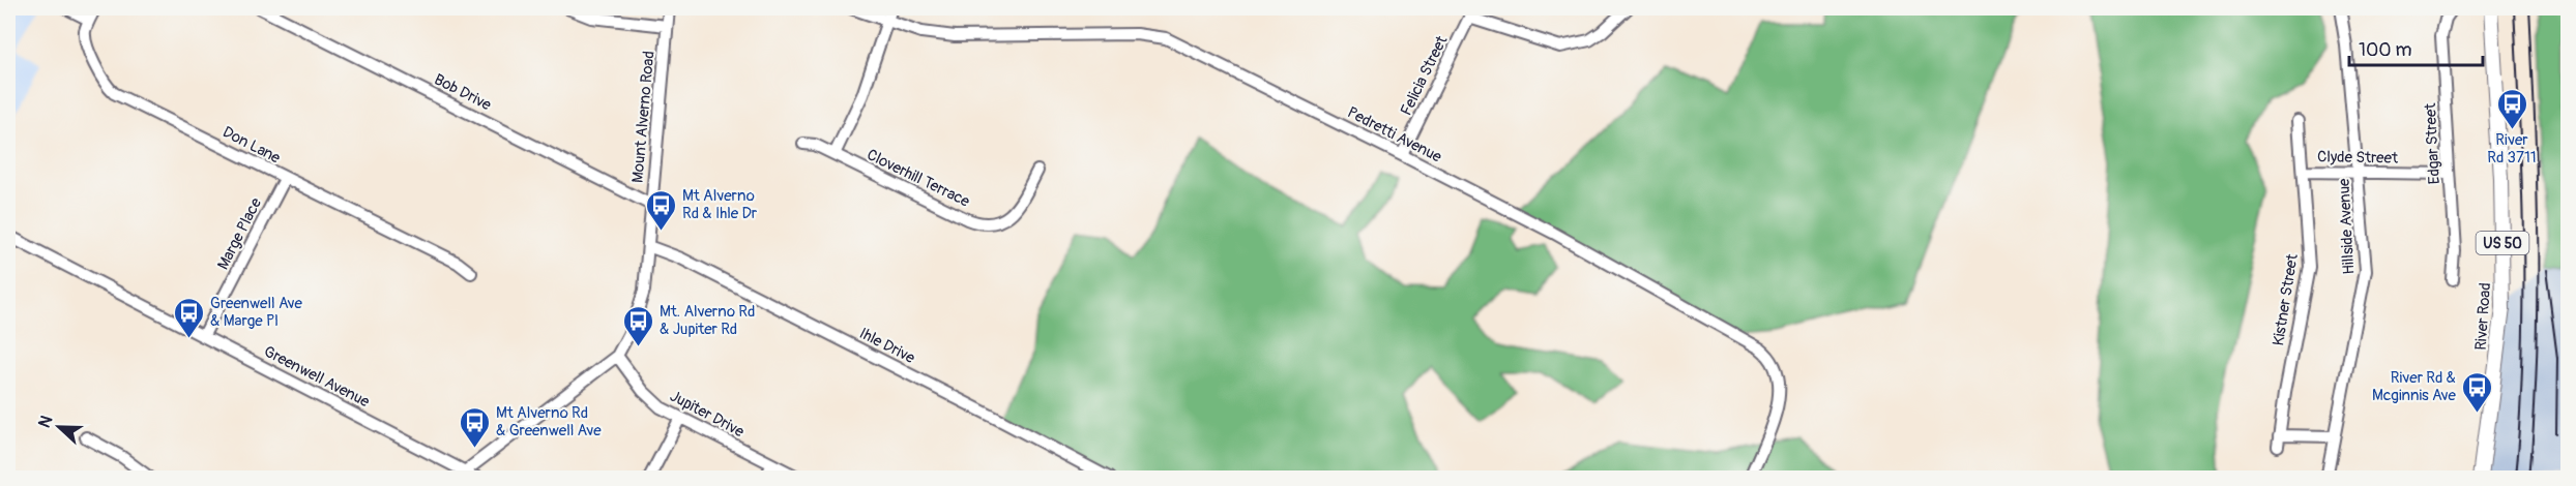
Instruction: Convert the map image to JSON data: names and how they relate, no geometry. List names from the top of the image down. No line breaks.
{"streets":{"main road":["US 50","River Road"],"street":["Felicia Street","Bob Drive","Mount Alverno Road","Pedretti Avenue","Edgar Street","Don Lane","Clyde Street","Cloverhill Terrace","Hillside Avenue","Marge Place","Kistner Street","Ihle Drive","Greenwell Avenue","Jupiter Drive"]},"crossings":[["Felicia Street","Pedretti Avenue"],["Bob Drive","Mount Alverno Road"],["Mount Alverno Road","Ihle Drive"],["Mount Alverno Road","Greenwell Avenue"],["Mount Alverno Road","Jupiter Drive"],["Edgar Street","Clyde Street"],["Don Lane","Marge Place"],["Clyde Street","Hillside Avenue"],["Clyde Street","Kistner Street"],["Hillside Avenue","Kistner Street"],["Marge Place","Greenwell Avenue"]],"places":{"bus stop":["River Rd 3711","Mt Alverno Rd & Ihle Dr","Greenwell Ave & Marge Pl","Mt. Alverno Rd & Jupiter Rd","River Rd & Mcginnis Ave","Mt Alverno Rd & Greenwell Ave"]},"scale_bar":"100 m","north":"left"}
